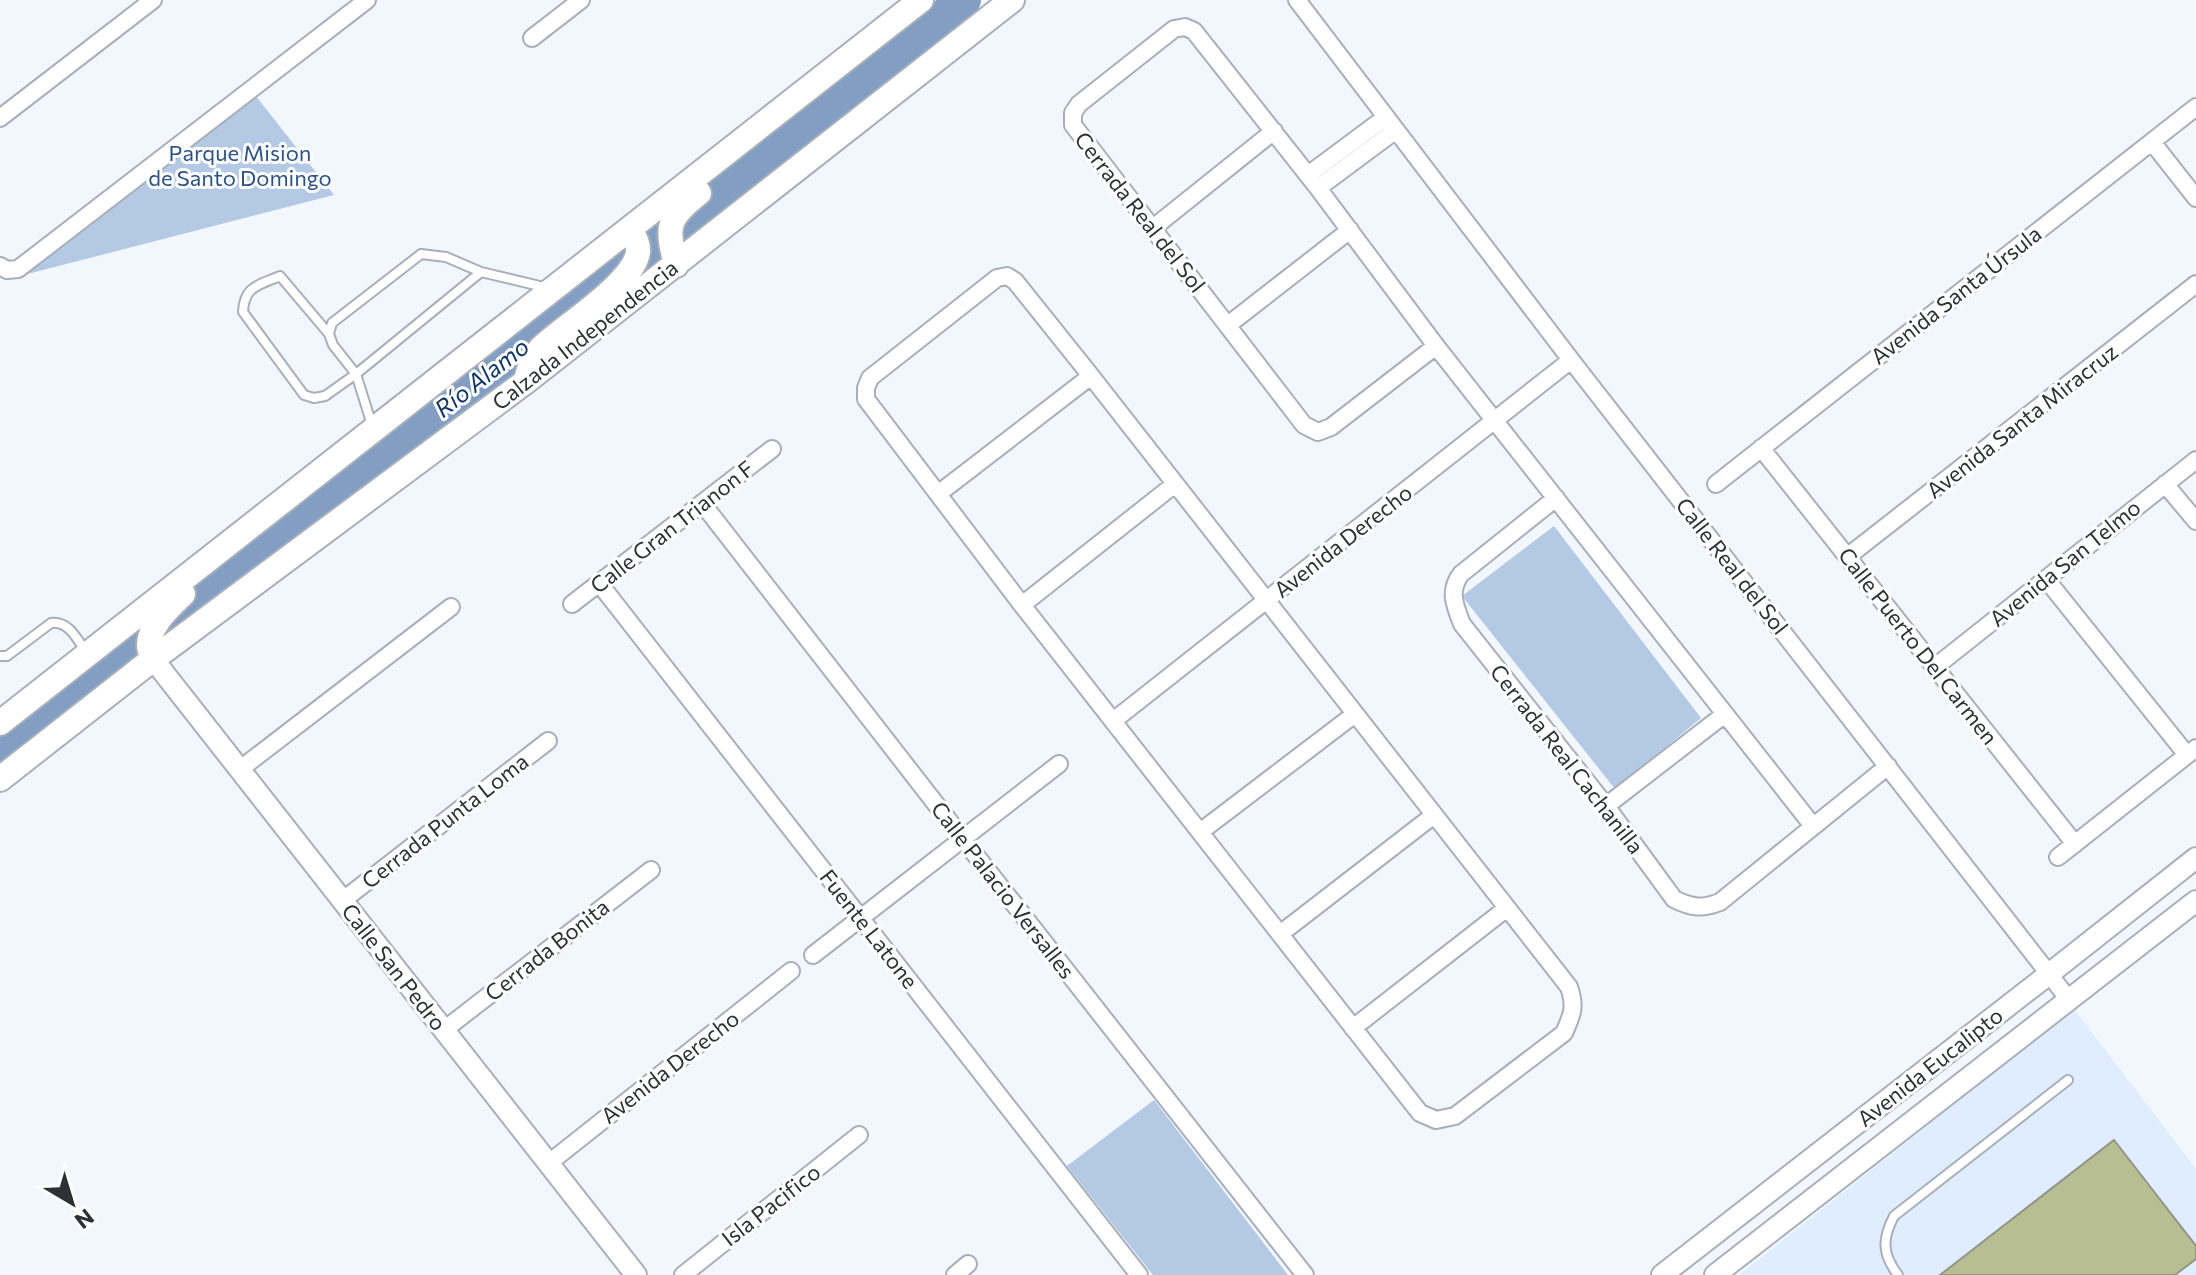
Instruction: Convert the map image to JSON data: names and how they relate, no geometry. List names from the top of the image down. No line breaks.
{"streets":{"main road":["Calzada Independencia"],"street":["Cerrada Real del Sol","Avenida Santa Úrsula","Avenida Santa Miracruz","Calle Gran Trianon F","Avenida Derecho","Avenida San Telmo","Calle Real del Sol","Calle Puerto Del Carmen","Cerrada Real Cachanilla","Cerrada Punta Loma","Calle Palacio Versalles","Fuente Latone","Cerrada Bonita","Calle San Pedro","Avenida Eucalipto","Isla Pacifico"]},"crossings":[["Cerrada Real del Sol","Avenida Derecho"],["Avenida Santa Úrsula","Calle Puerto Del Carmen"],["Calzada Independencia","Calle San Pedro"],["Avenida Santa Miracruz","Calle Puerto Del Carmen"],["Calle Gran Trianon F","Calle Palacio Versalles"],["Calle Gran Trianon F","Fuente Latone"],["Avenida Derecho","Calle Real del Sol"],["Avenida Derecho","Calle San Pedro"],["Avenida San Telmo","Calle Puerto Del Carmen"],["Calle Real del Sol","Cerrada Real Cachanilla"],["Calle Real del Sol","Avenida Eucalipto"],["Cerrada Punta Loma","Calle San Pedro"],["Cerrada Bonita","Calle San Pedro"]],"water":["Río Alamo"],"parks":["Parque Mision de Santo Domingo"],"north":"bottom right"}
